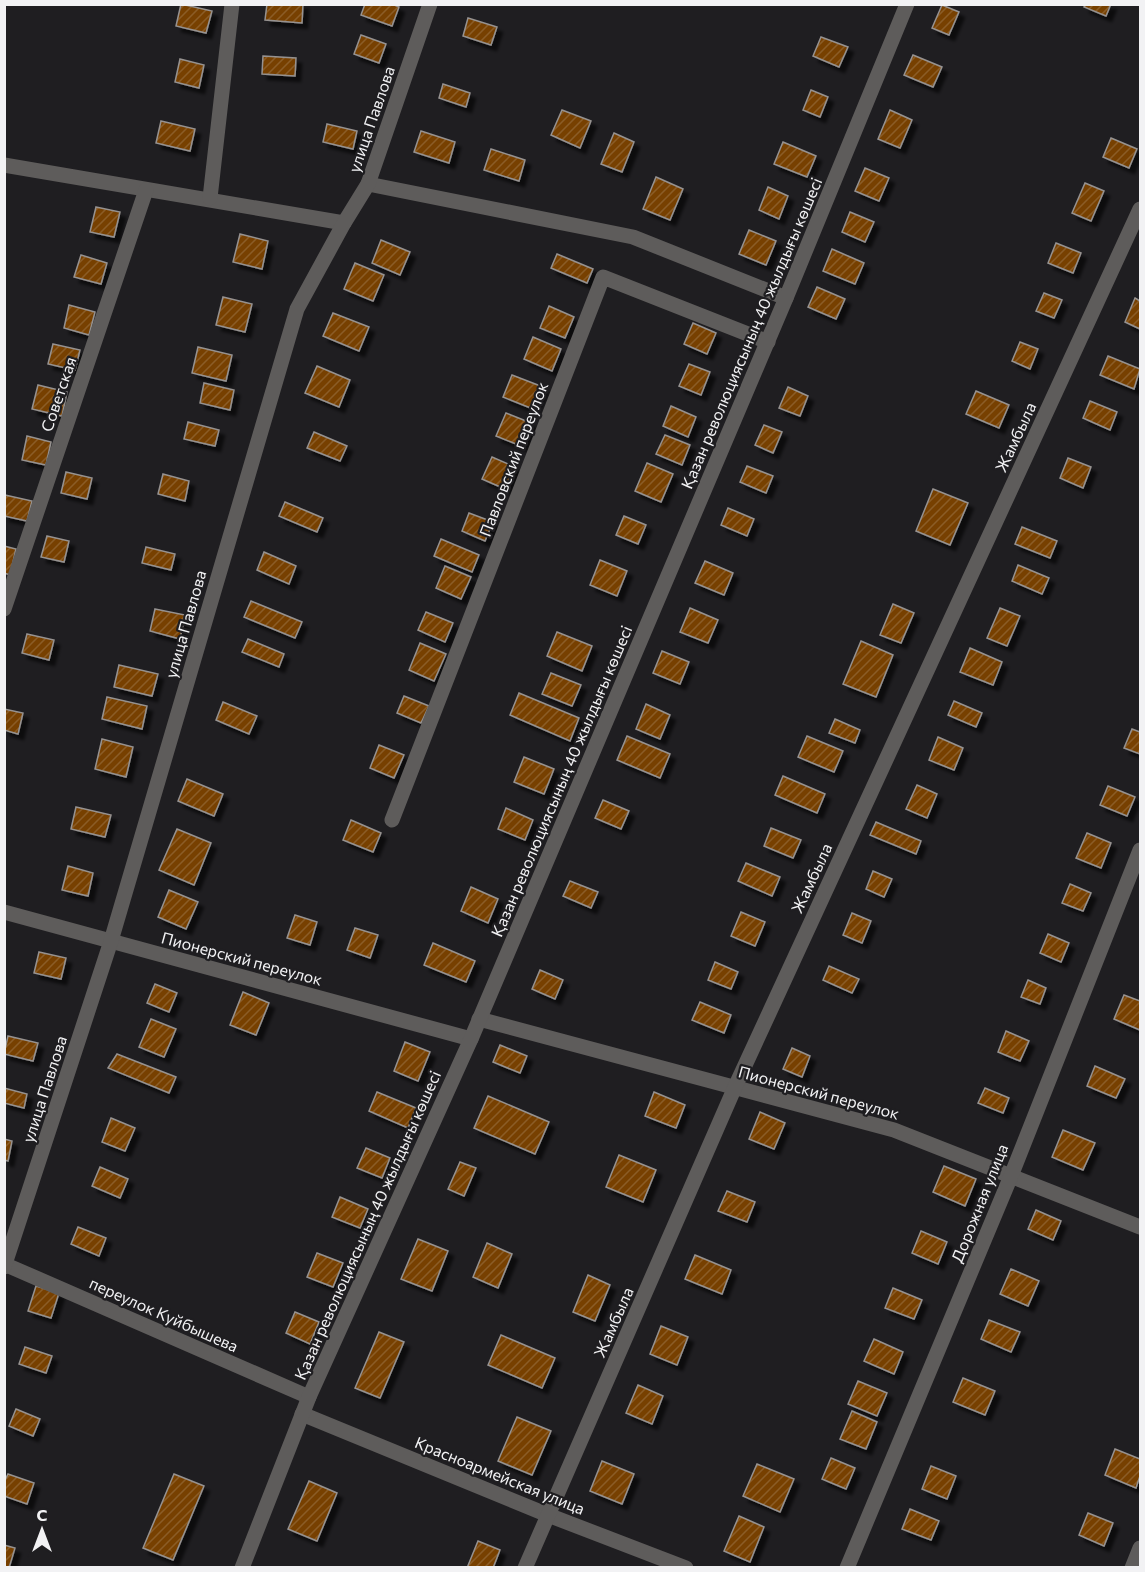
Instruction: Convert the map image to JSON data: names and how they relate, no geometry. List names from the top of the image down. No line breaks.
{"streets":{"street":["улица Павлова","Қазан революциясының 40 жылдығы көшесі","Советская","Жамбыла","Павловский переулок","Пионерский переулок","Дорожная улица","переулок Куйбышева","Красноармейская улица"]},"crossings":[["улица Павлова","Пионерский переулок"],["улица Павлова","переулок Куйбышева"],["Қазан революциясының 40 жылдығы көшесі","Павловский переулок"],["Қазан революциясының 40 жылдығы көшесі","Пионерский переулок"],["Қазан революциясының 40 жылдығы көшесі","переулок Куйбышева"],["Қазан революциясының 40 жылдығы көшесі","Красноармейская улица"],["Жамбыла","Пионерский переулок"],["Жамбыла","Красноармейская улица"],["Пионерский переулок","Дорожная улица"]],"north":"top"}
